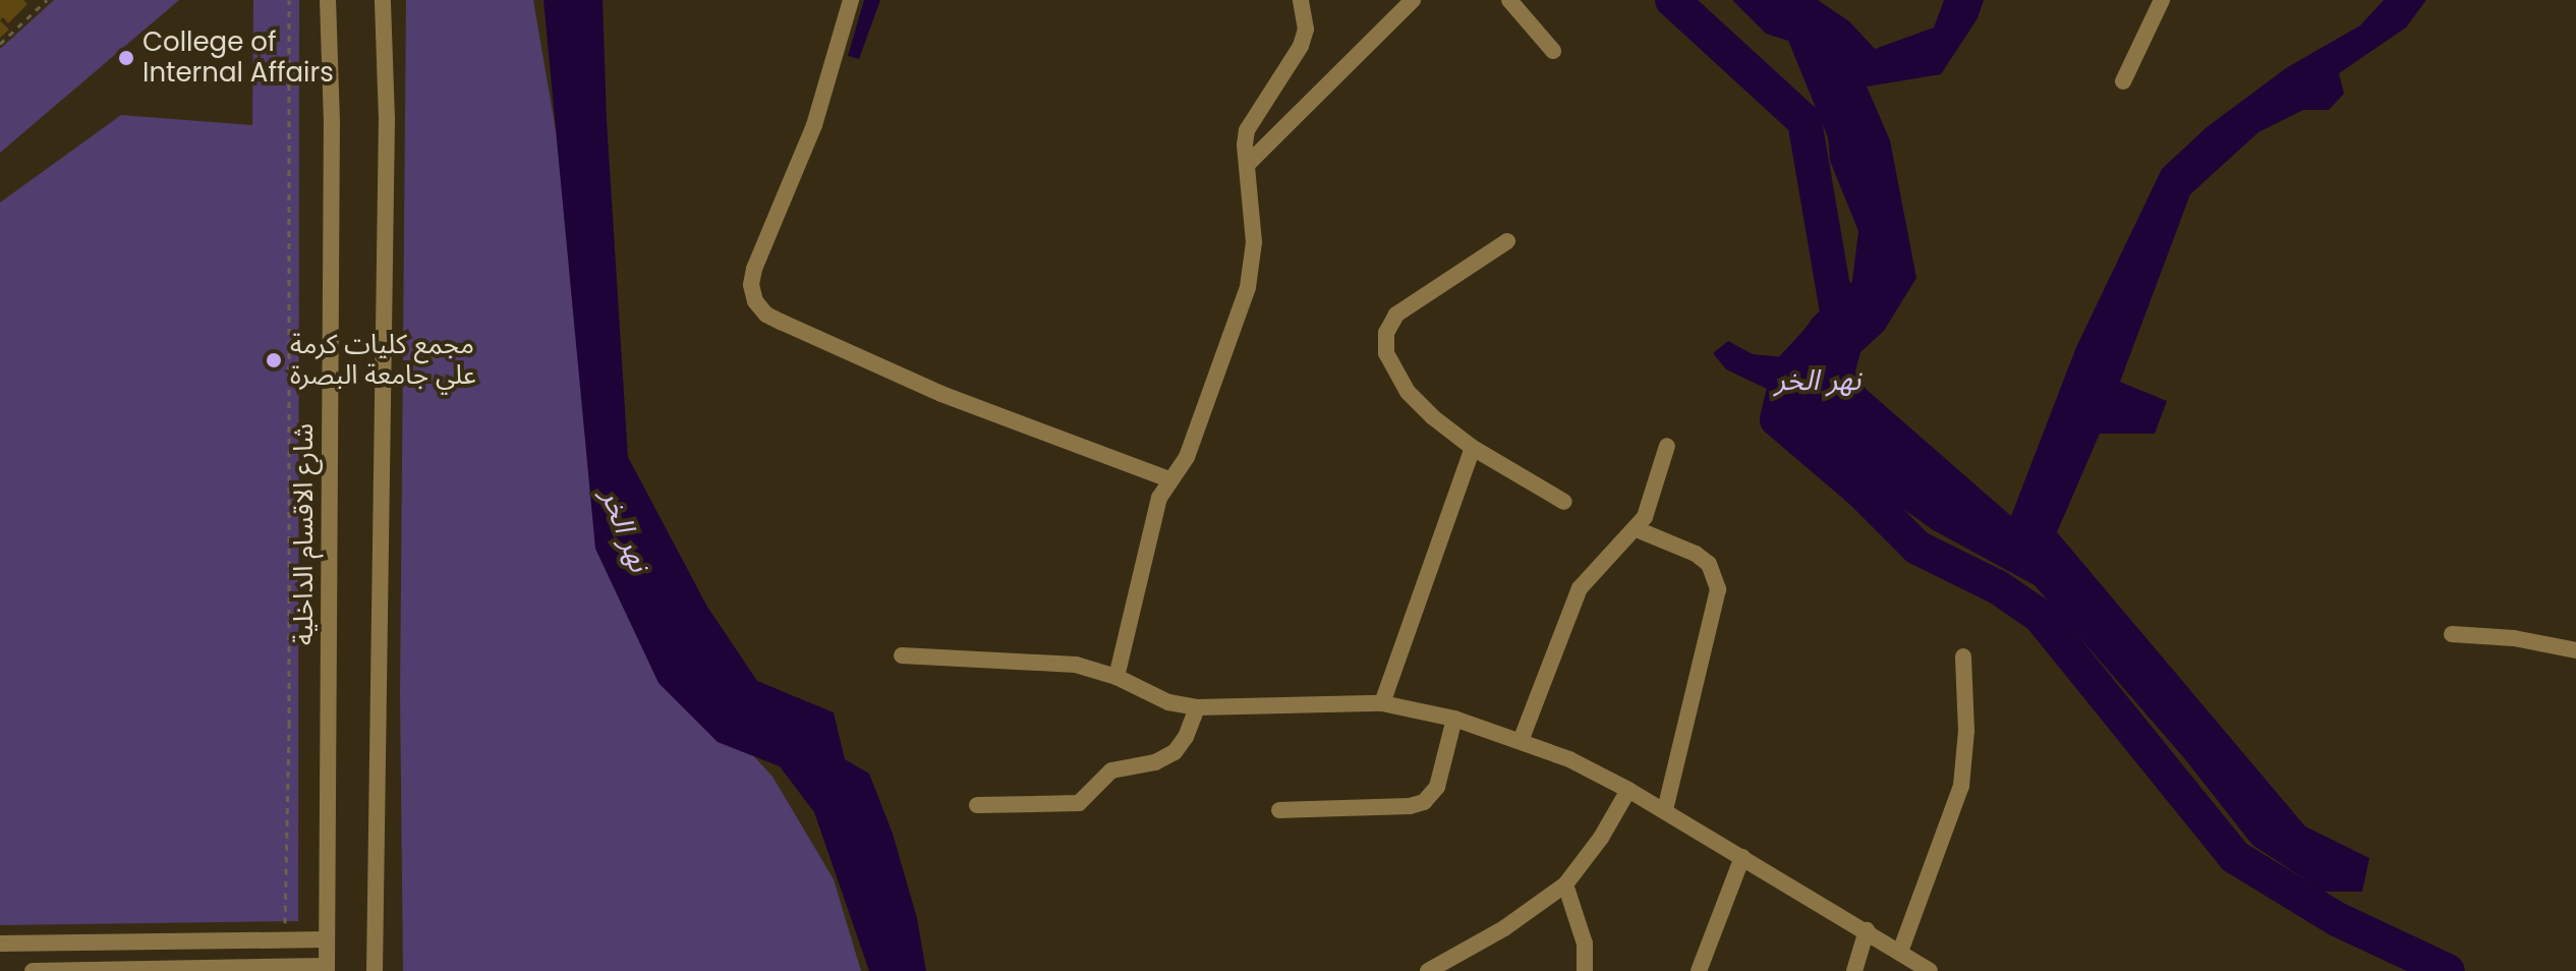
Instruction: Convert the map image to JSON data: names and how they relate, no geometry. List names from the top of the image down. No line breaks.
{"streets":{"street":["شارع الاقسام الداخلية"]},"water":["نهر الخر"],"places":["College of Internal Affairs","مجمع كليات كرمة علي جامعة البصرة"]}
